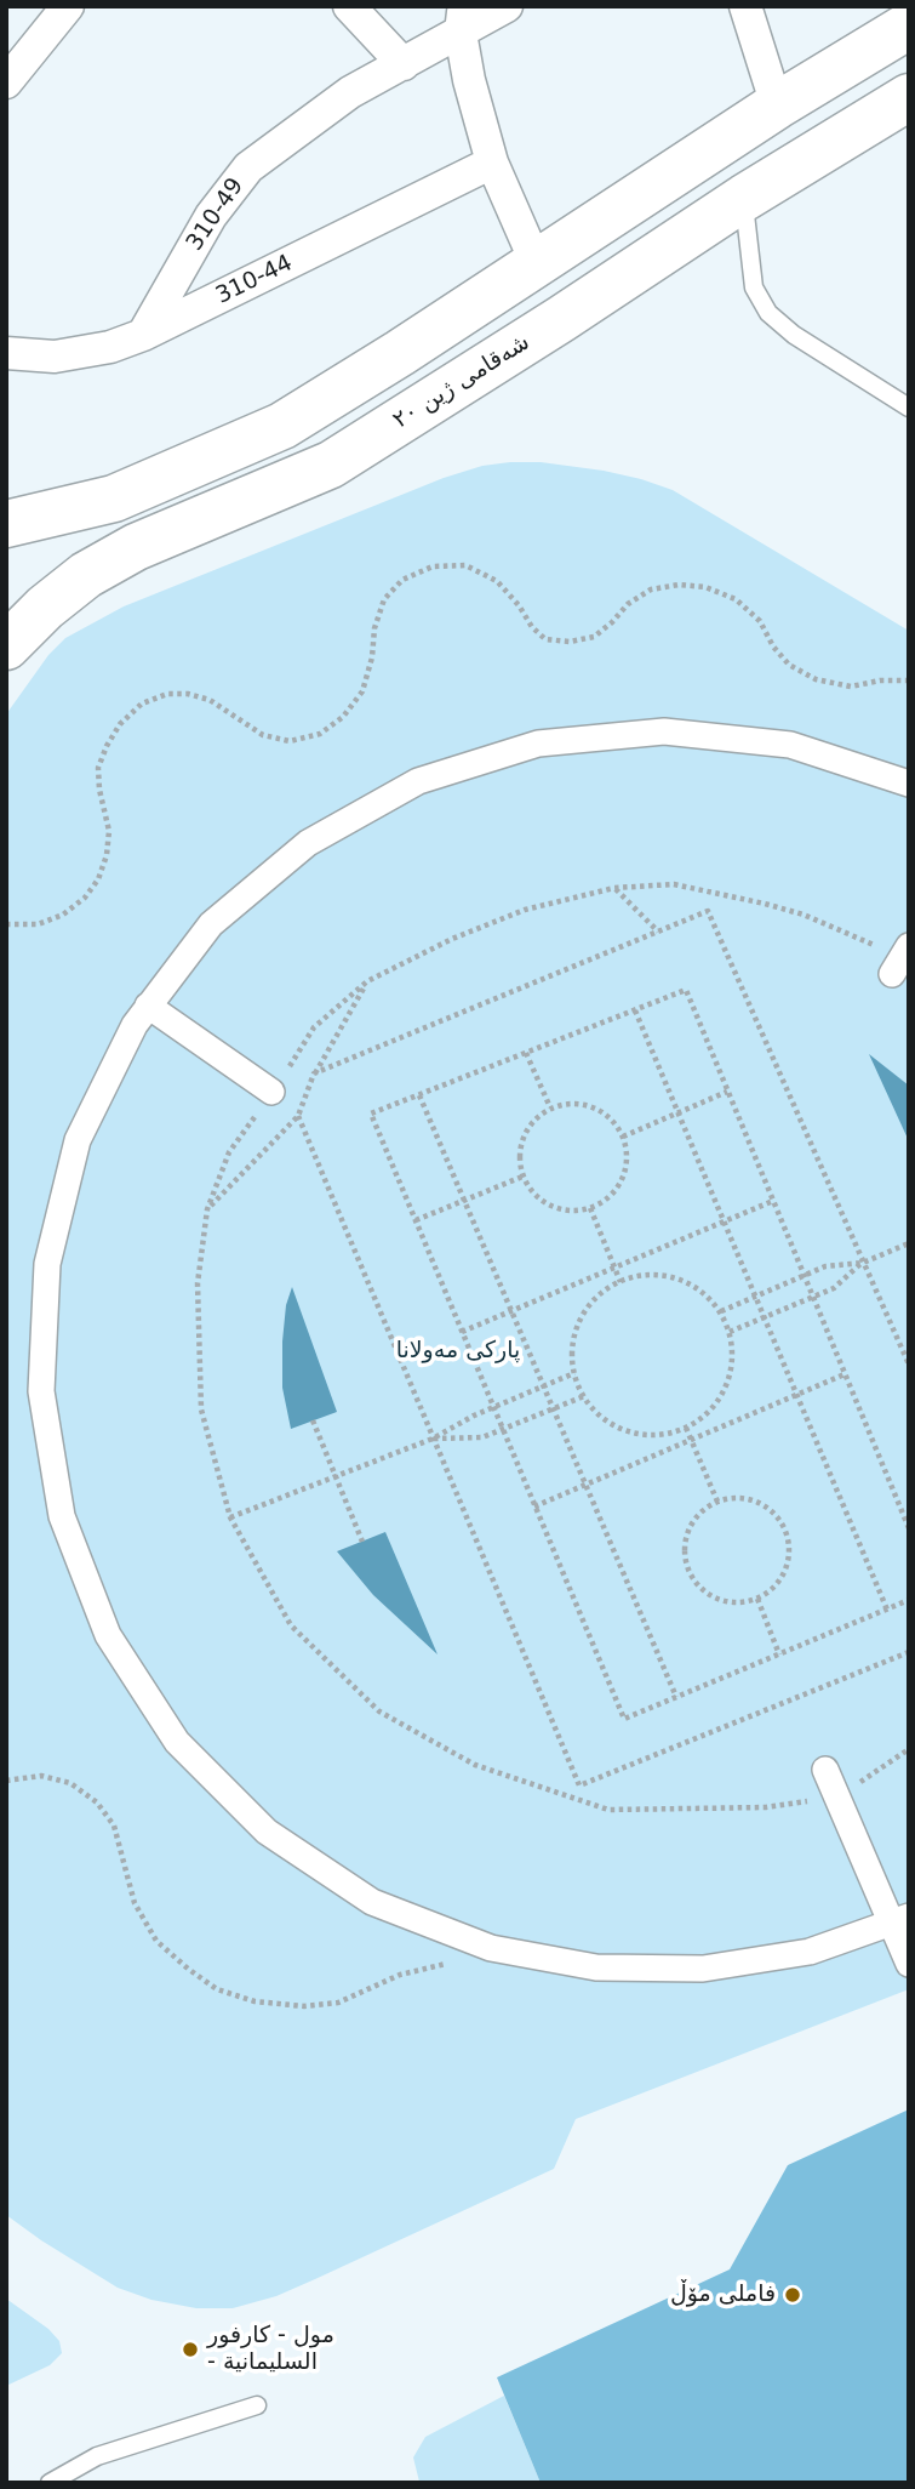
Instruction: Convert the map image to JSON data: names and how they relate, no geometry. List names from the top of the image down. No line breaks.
{"streets":{"main road":["شەقامی ژین ٢٠"],"street":["310-49","310-44"]},"crossings":[["310-49","310-44"]],"parks":["پارکی مەولانا"],"places":["فاملی مۆڵ","مول - كارفور - السليمانية"]}
